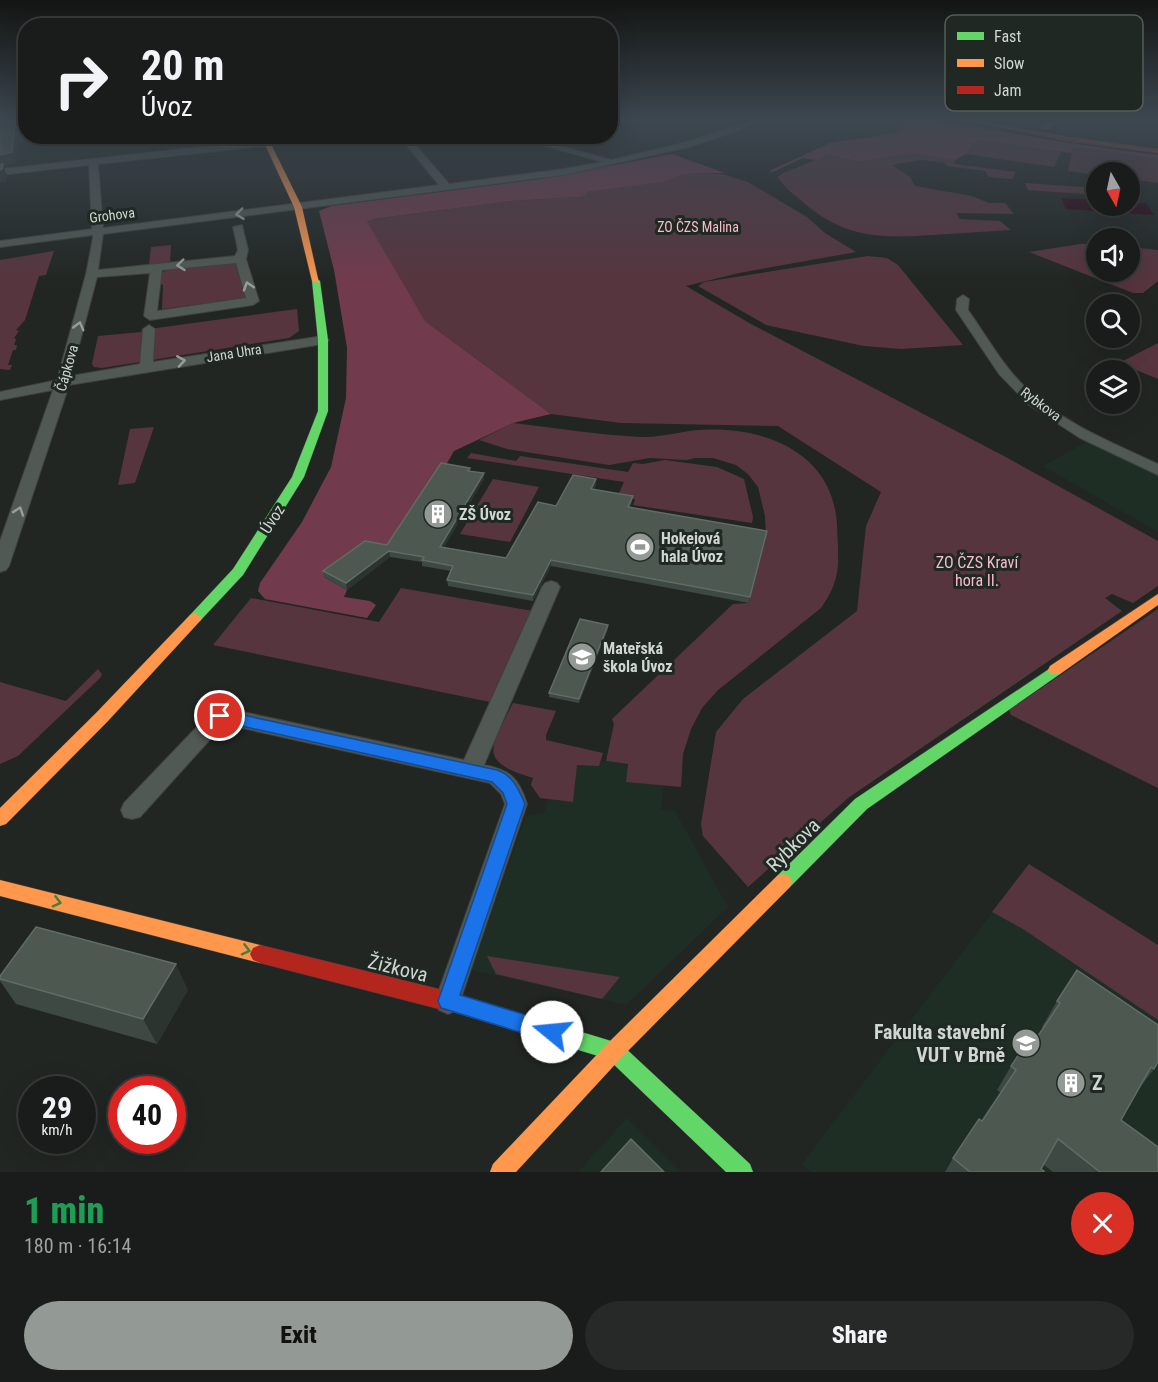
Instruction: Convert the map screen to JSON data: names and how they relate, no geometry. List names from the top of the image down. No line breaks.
{"streets":{"street":["Grohova","Jana Uhra","Čápkova","Rybkova","Úvoz","Žižkova"]},"crossings":[["Grohova","Čápkova"],["Grohova","Úvoz"],["Jana Uhra","Čápkova"],["Jana Uhra","Úvoz"],["Rybkova","Žižkova"]],"one_way":["Čápkova","Žižkova"],"parks":["ZO ČZS Malina","ZO ČZS Kraví hora II."],"places":{"building":["ZŠ Úvoz","Z"],"sports":["Hokejová hala Úvoz"],"school or university":["Mateřská škola Úvoz","Fakulta stavební VUT v Brně"]},"legend":["Fast","Slow","Jam"],"north":"bottom","page":{"turn":["20 m","Úvoz"],"speed":"29 km/h","limit":"40","heading":["1 min","180 m · 16:14"],"buttons":["Exit","Share"]}}
